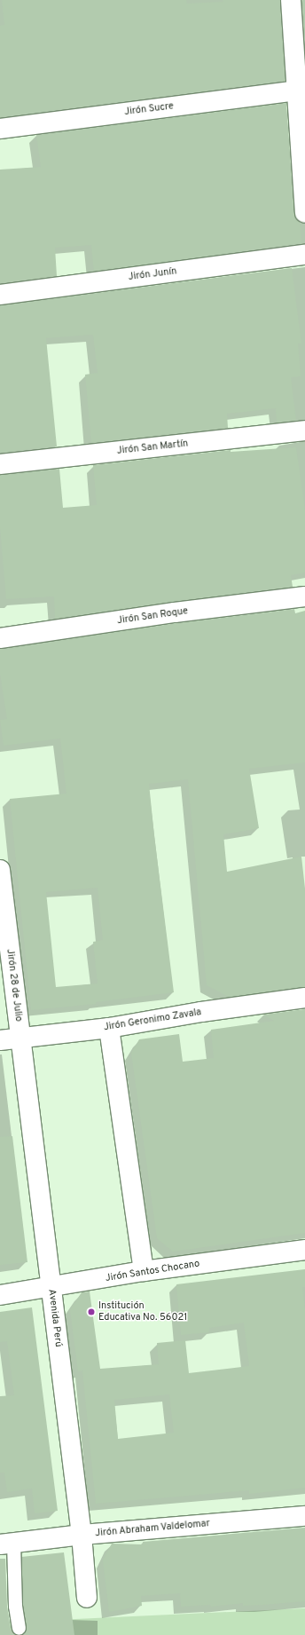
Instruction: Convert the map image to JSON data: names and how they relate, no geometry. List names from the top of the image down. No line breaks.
{"streets":{"street":["Jirón Sucre","Jirón Junín","Jirón San Martín","Jirón San Roque","Jirón 28 de Julio","Jirón Geronimo Zavala","Jirón Santos Chocano","Avenida Perú","Jirón Abraham Valdelomar"]},"crossings":[["Jirón 28 de Julio","Jirón Geronimo Zavala"],["Jirón 28 de Julio","Avenida Perú"],["Jirón Geronimo Zavala","Avenida Perú"],["Jirón Santos Chocano","Avenida Perú"],["Avenida Perú","Jirón Abraham Valdelomar"]],"places":["Institución Educativa No. 56021"]}
